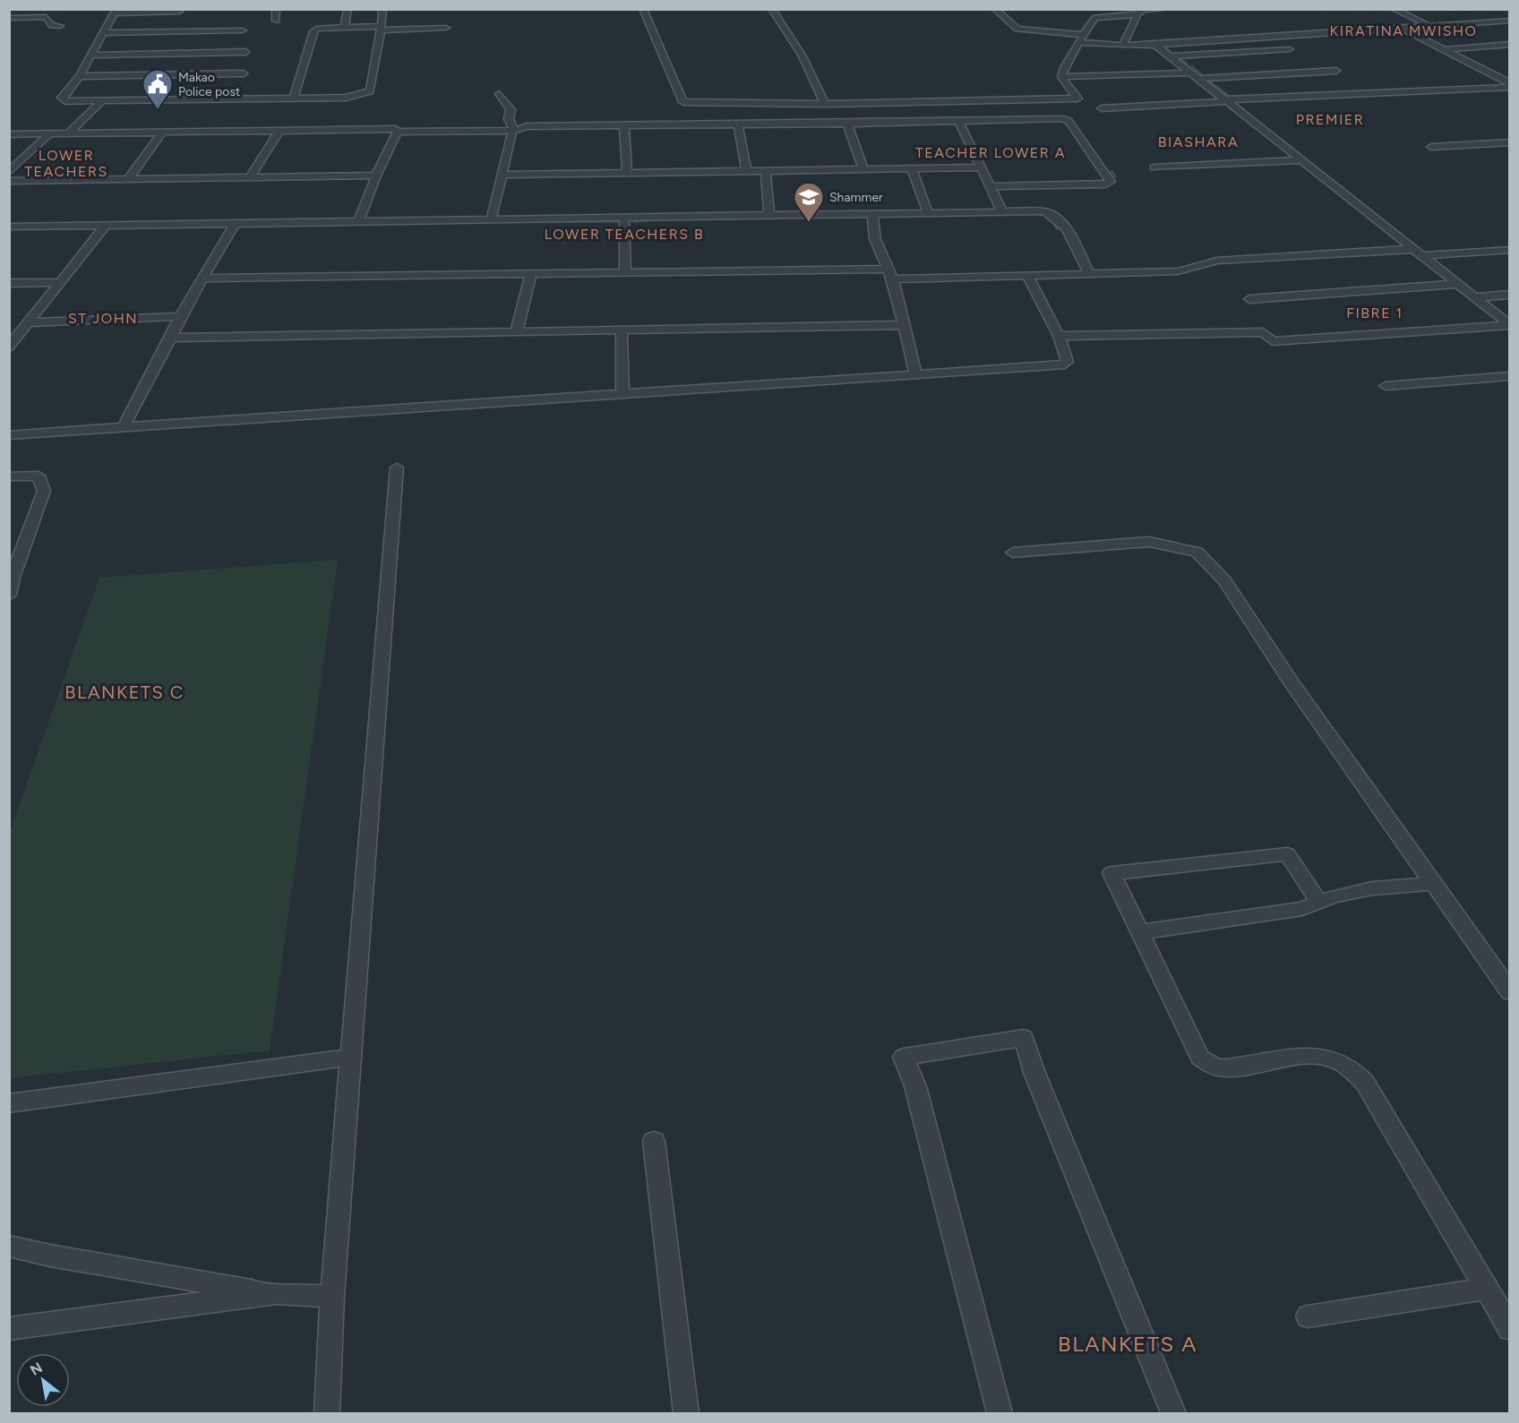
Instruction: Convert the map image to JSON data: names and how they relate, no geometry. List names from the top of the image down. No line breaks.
{"districts":["KIRATINA MWISHO","PREMIER","BIASHARA","TEACHER LOWER A","LOWER TEACHERS","LOWER TEACHERS B","FIBRE 1","ST JOHN","BLANKETS C","BLANKETS A"],"places":{"public building":["Makao Police post"],"school or university":["Shammer"]},"north":"top left"}
